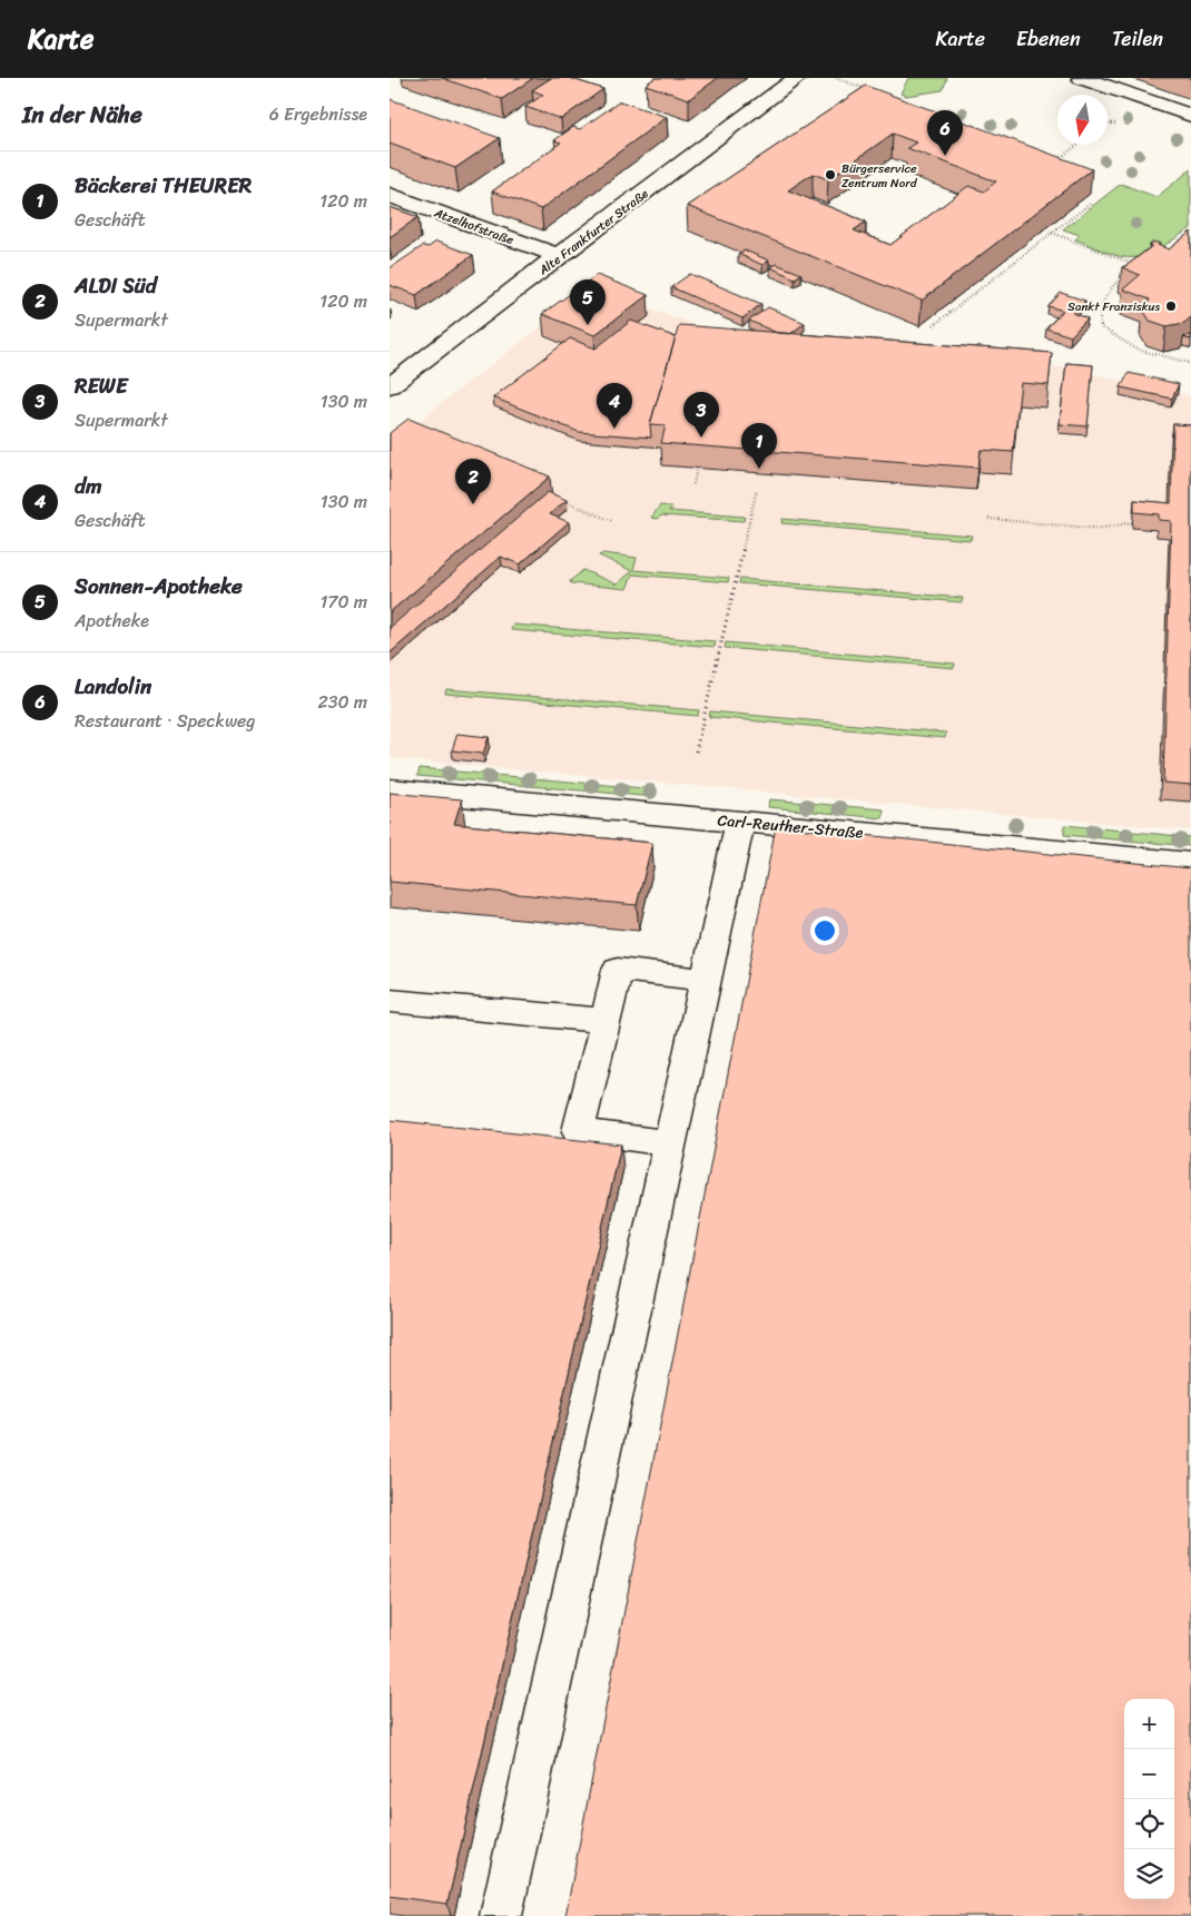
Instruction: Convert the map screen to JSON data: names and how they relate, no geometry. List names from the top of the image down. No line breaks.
{"streets":{"street":["Atzelhofstraße","Alte Frankfurter Straße","Carl-Reuther-Straße"]},"crossings":[["Atzelhofstraße","Alte Frankfurter Straße"]],"places":["Bürgerservice Zentrum Nord","Sankt Franziskus"],"north":"bottom","page":{"header":"Karte","nav":["Karte","Ebenen","Teilen"],"heading":["In der Nähe","6 Ergebnisse"],"pins":["6","5","4","3","1","2"],"list":[{"mark":"1","name":"Bäckerei THEURER","note":"Geschäft","value":"120 m"},{"mark":"2","name":"ALDI Süd","note":"Supermarkt","value":"120 m"},{"mark":"3","name":"REWE","note":"Supermarkt","value":"130 m"},{"mark":"4","name":"dm","note":"Geschäft","value":"130 m"},{"mark":"5","name":"Sonnen-Apotheke","note":"Apotheke","value":"170 m"},{"mark":"6","name":"Landolin","note":"Restaurant · Speckweg","value":"230 m"}],"map_buttons":["+","−"]}}
